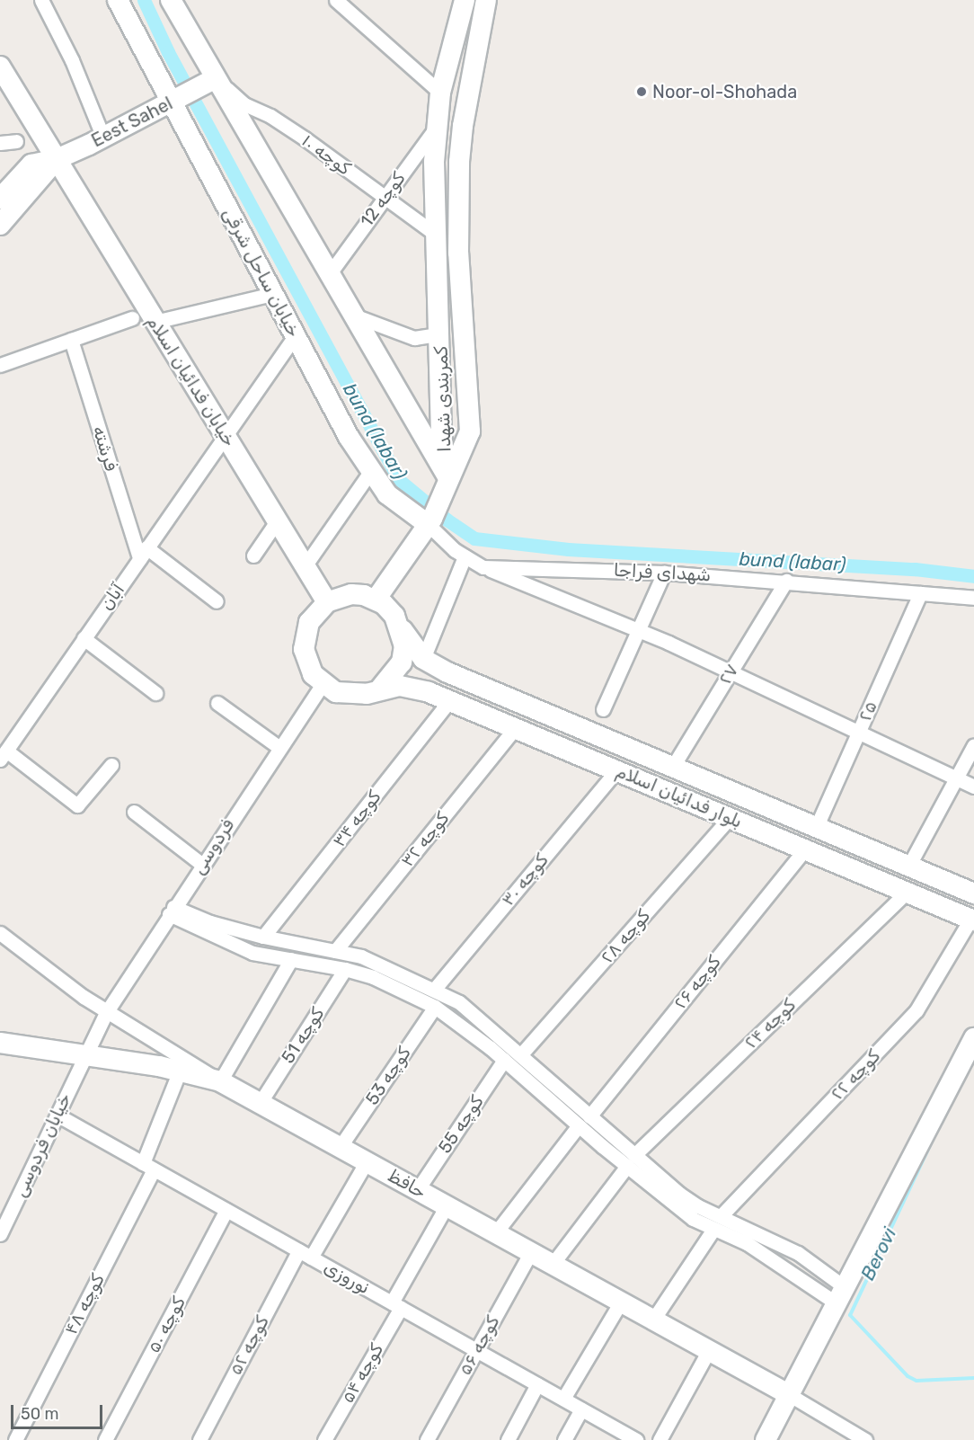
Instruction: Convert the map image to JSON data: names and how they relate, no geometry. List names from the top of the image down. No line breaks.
{"streets":{"street":["Eest Sahel","کوچه ۱۰","کوچه 12","خیابان ساحل شرقی","خیابان فدائیان اسلام","کمربندی شهدا","فرشته","شهدای فراجا","آبان","۲۷","۲۵","بلوار فدائیان اسلام","کوچه ۳۴","کوچه ۳۲","فردوسی","کوچه ۳۰","کوچه ۲۸","کوچه ۲۶","کوچه ۲۴","کوچه 51","کوچه ۲۲","کوچه 53","کوچه 55","خیابان فردوسی","حافظ","نوروزی","کوچه ۴۸","کوچه ۵۰","کوچه ۵۲","کوچه ۵۶","کوچه ۵۴"]},"crossings":[["Eest Sahel","کوچه ۱۰"],["Eest Sahel","خیابان ساحل شرقی"],["Eest Sahel","خیابان فدائیان اسلام"],["کوچه ۱۰","کوچه 12"],["کوچه ۱۰","کمربندی شهدا"],["کوچه 12","کمربندی شهدا"],["خیابان ساحل شرقی","شهدای فراجا"],["خیابان ساحل شرقی","آبان"],["خیابان فدائیان اسلام","آبان"],["خیابان فدائیان اسلام","بلوار فدائیان اسلام"],["خیابان فدائیان اسلام","فردوسی"],["فرشته","آبان"],["شهدای فراجا","۲۷"],["شهدای فراجا","۲۵"],["۲۷","بلوار فدائیان اسلام"],["۲۵","بلوار فدائیان اسلام"],["بلوار فدائیان اسلام","کوچه ۳۴"],["بلوار فدائیان اسلام","کوچه ۳۲"],["بلوار فدائیان اسلام","فردوسی"],["بلوار فدائیان اسلام","کوچه ۳۰"],["بلوار فدائیان اسلام","کوچه ۲۸"],["بلوار فدائیان اسلام","کوچه ۲۶"],["بلوار فدائیان اسلام","کوچه ۲۴"],["بلوار فدائیان اسلام","کوچه ۲۲"],["فردوسی","خیابان فردوسی"],["کوچه ۲۴","حافظ"],["کوچه 51","حافظ"],["کوچه 53","حافظ"],["کوچه 55","حافظ"],["خیابان فردوسی","حافظ"],["خیابان فردوسی","نوروزی"],["حافظ","کوچه ۴۸"],["حافظ","کوچه ۵۶"],["حافظ","کوچه ۵۴"],["نوروزی","کوچه ۴۸"],["نوروزی","کوچه ۵۰"],["نوروزی","کوچه ۵۲"],["نوروزی","کوچه ۵۶"],["نوروزی","کوچه ۵۴"]],"water":["bund (labar)","Berovi"],"places":["Noor-ol-Shohada"],"scale_bar":"50 m"}
